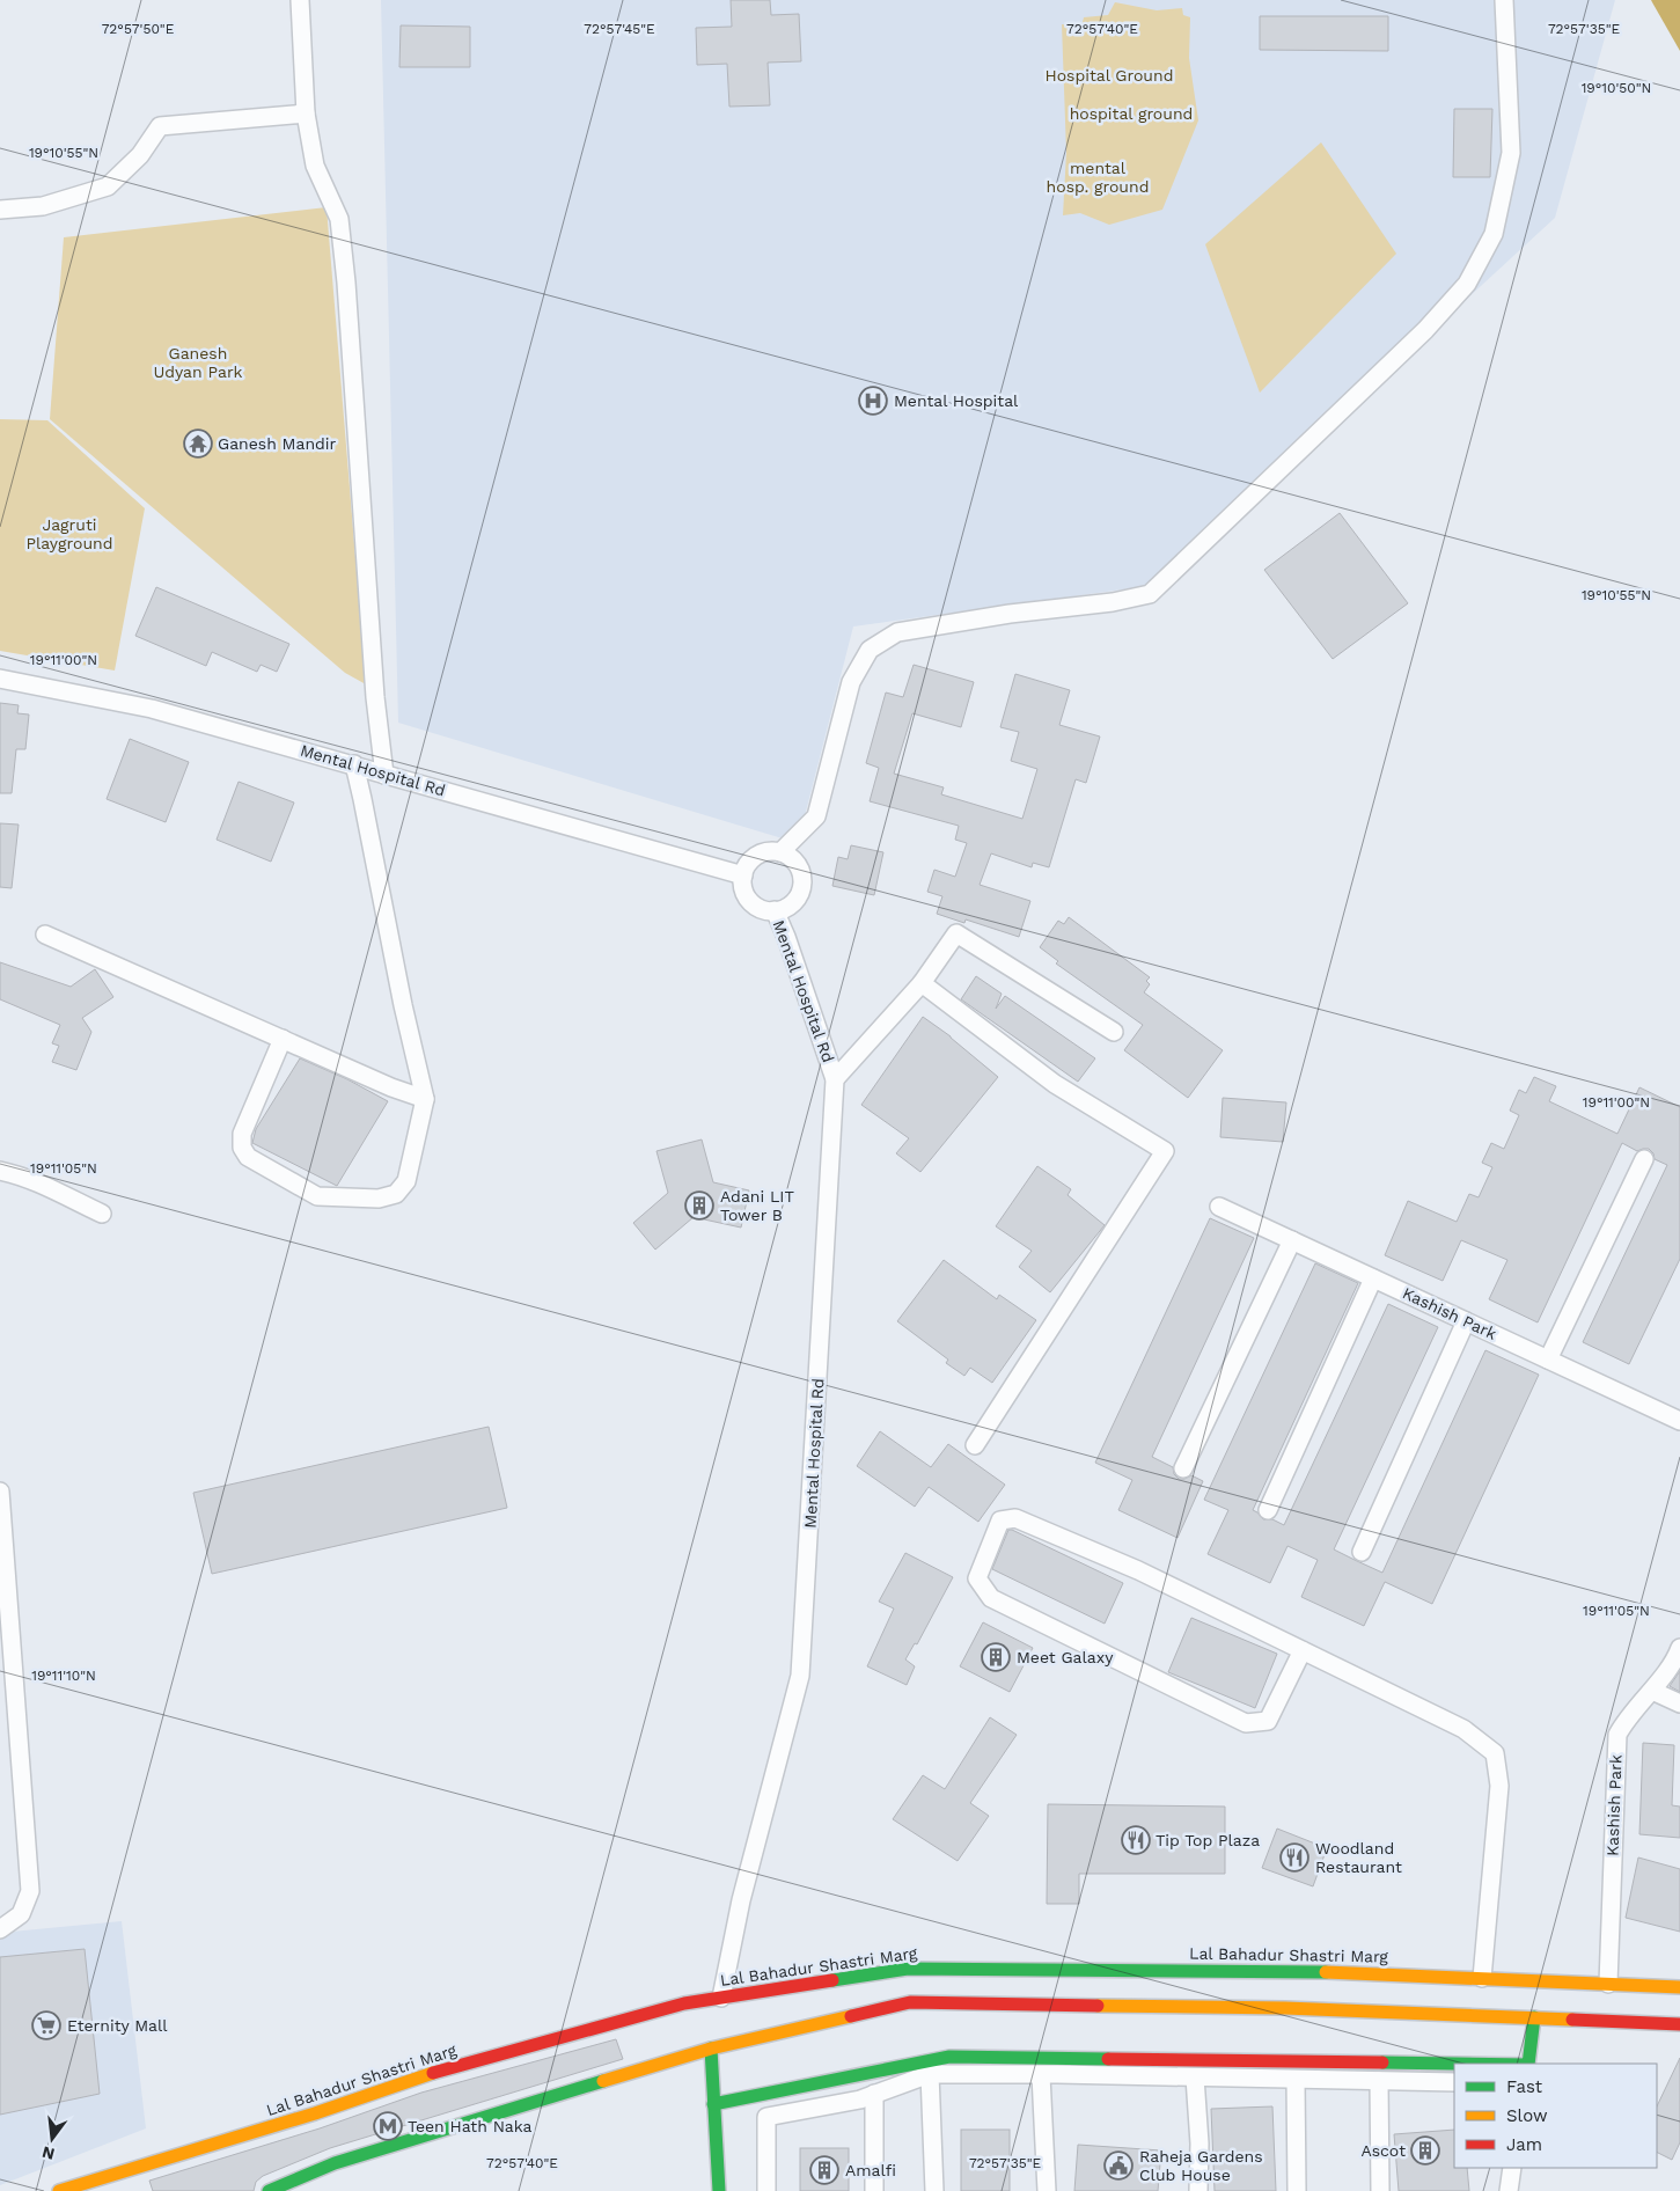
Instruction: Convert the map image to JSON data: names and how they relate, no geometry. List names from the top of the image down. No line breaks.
{"streets":{"main road":["Lal Bahadur Shastri Marg"],"street":["Mental Hospital Rd","Kashish Park"]},"crossings":[["Mental Hospital Rd","Lal Bahadur Shastri Marg"],["Kashish Park","Lal Bahadur Shastri Marg"]],"parks":["Hospital Ground","hospital ground","mental hosp. ground","Ganesh Udyan Park","Jagruti Playground"],"places":{"hospital":["Mental Hospital"],"temple":["Ganesh Mandir"],"building":["Adani LIT Tower B","Meet Galaxy","Ascot","Amalfi"],"restaurant":["Tip Top Plaza","Woodland Restaurant"],"supermarket":["Eternity Mall"],"metro station":["Teen Hath Naka"],"public building":["Raheja Gardens Club House"]},"legend":["Fast","Slow","Jam"],"north":"bottom","coordinates":["72°57'50\"E","72°57'45\"E","72°57'40\"E","72°57'35\"E","19°10'50\"N","19°10'55\"N","19°11'00\"N","19°11'05\"N","19°11'10\"N"]}
